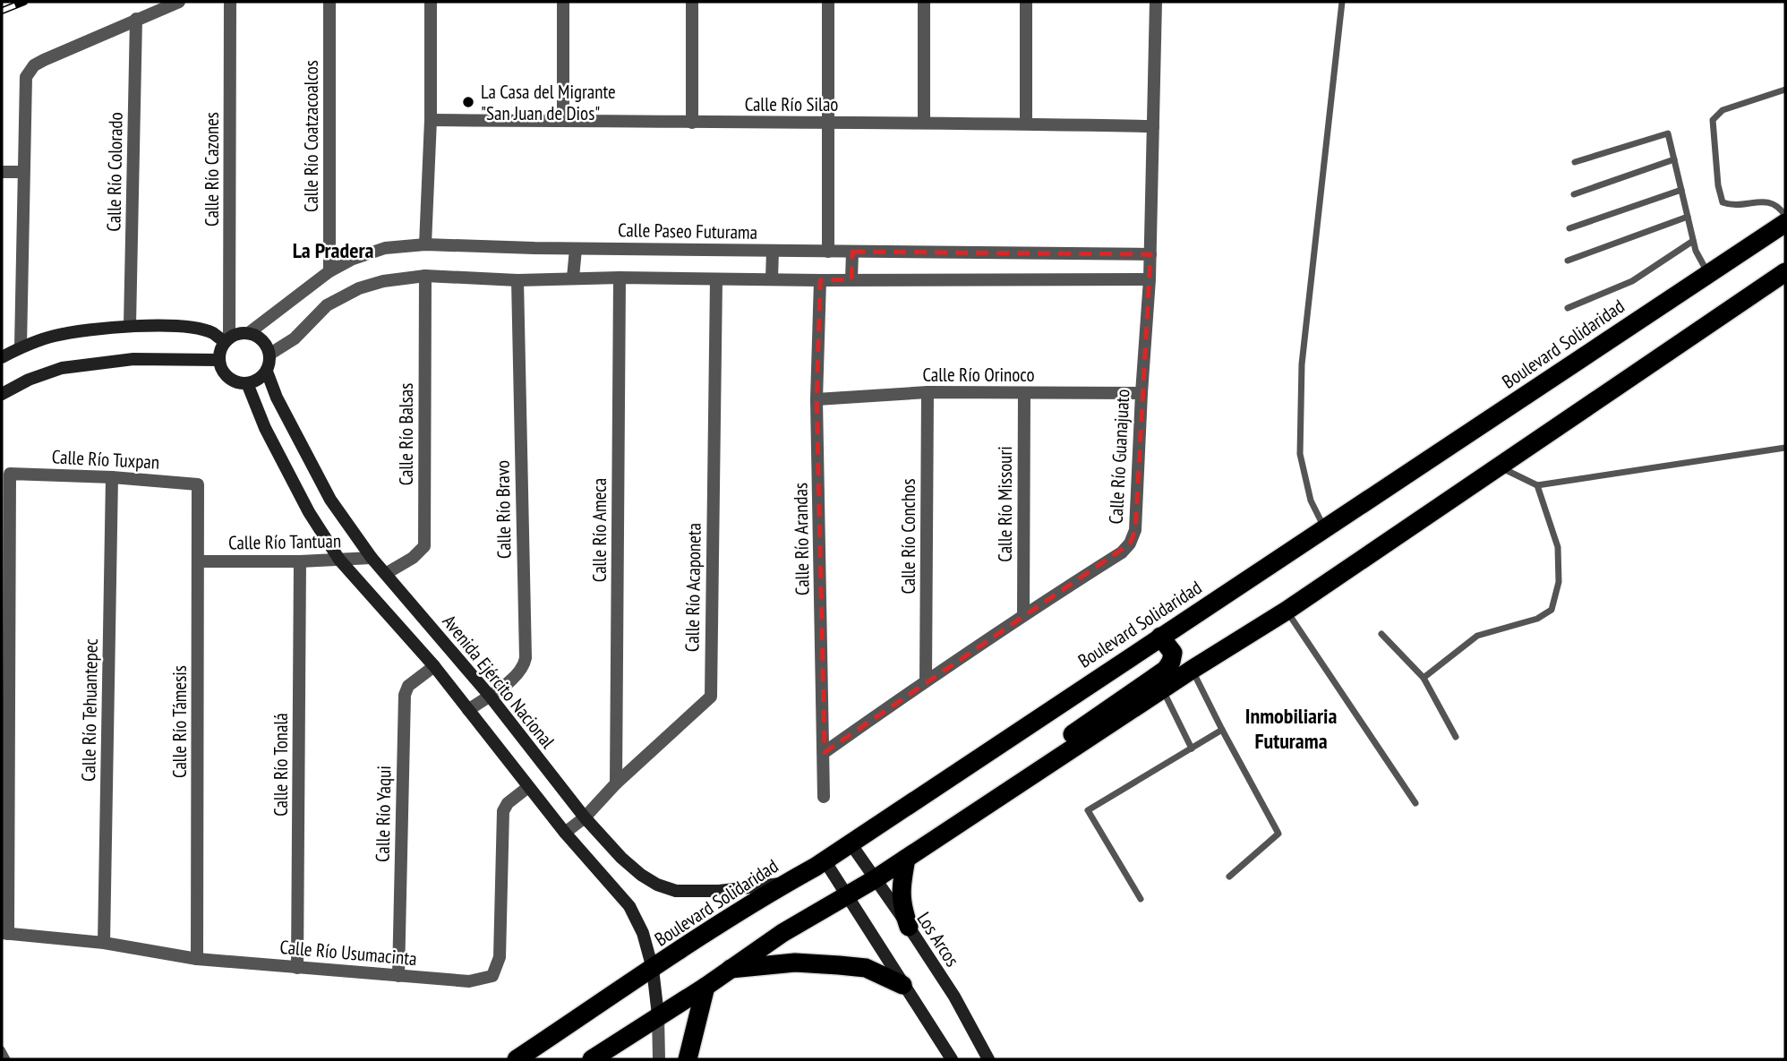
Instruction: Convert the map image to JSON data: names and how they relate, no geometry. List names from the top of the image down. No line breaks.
{"streets":{"highway":["Boulevard Solidaridad"],"main road":["Avenida Ejército Nacional","Los Arcos"],"street":["Calle Río Silao","Calle Río Coatzacoalcos","Calle Río Cazones","Calle Río Colorado","Calle Paseo Futurama","Calle Río Orinoco","Calle Río Balsas","Calle Río Guanajuato","Calle Río Tuxpan","Calle Río Missouri","Calle Río Bravo","Calle Río Ameca","Calle Río Conchos","Calle Río Arandas","Calle Río Tantuan","Calle Río Acaponeta","Calle Río Tehuantepec","Calle Río Támesis","Calle Río Tonalá","Calle Río Yaqui","Calle Río Usumacinta"]},"crossings":[["Calle Río Silao","Calle Río Guanajuato"],["Calle Río Coatzacoalcos","Calle Paseo Futurama"],["Calle Río Cazones","Calle Paseo Futurama"],["Calle Río Cazones","Avenida Ejército Nacional"],["Calle Paseo Futurama","Calle Río Guanajuato"],["Calle Paseo Futurama","Avenida Ejército Nacional"],["Boulevard Solidaridad","Avenida Ejército Nacional"],["Boulevard Solidaridad","Los Arcos"],["Calle Río Orinoco","Calle Río Guanajuato"],["Calle Río Orinoco","Calle Río Missouri"],["Calle Río Orinoco","Calle Río Conchos"],["Calle Río Orinoco","Calle Río Arandas"],["Calle Río Balsas","Avenida Ejército Nacional"],["Calle Río Guanajuato","Calle Río Missouri"],["Calle Río Guanajuato","Calle Río Conchos"],["Calle Río Guanajuato","Calle Río Arandas"],["Calle Río Tuxpan","Calle Río Tehuantepec"],["Calle Río Tuxpan","Calle Río Támesis"],["Calle Río Bravo","Avenida Ejército Nacional"],["Calle Río Ameca","Calle Río Acaponeta"],["Calle Río Tantuan","Avenida Ejército Nacional"],["Calle Río Tantuan","Calle Río Támesis"],["Calle Río Tantuan","Calle Río Tonalá"],["Calle Río Acaponeta","Avenida Ejército Nacional"],["Calle Río Tehuantepec","Calle Río Usumacinta"],["Calle Río Támesis","Calle Río Usumacinta"],["Calle Río Tonalá","Calle Río Usumacinta"],["Calle Río Yaqui","Calle Río Usumacinta"]],"districts":["La Pradera","Inmobiliaria Futurama"],"places":["La Casa del Migrante \"San Juan de Dios\""]}
